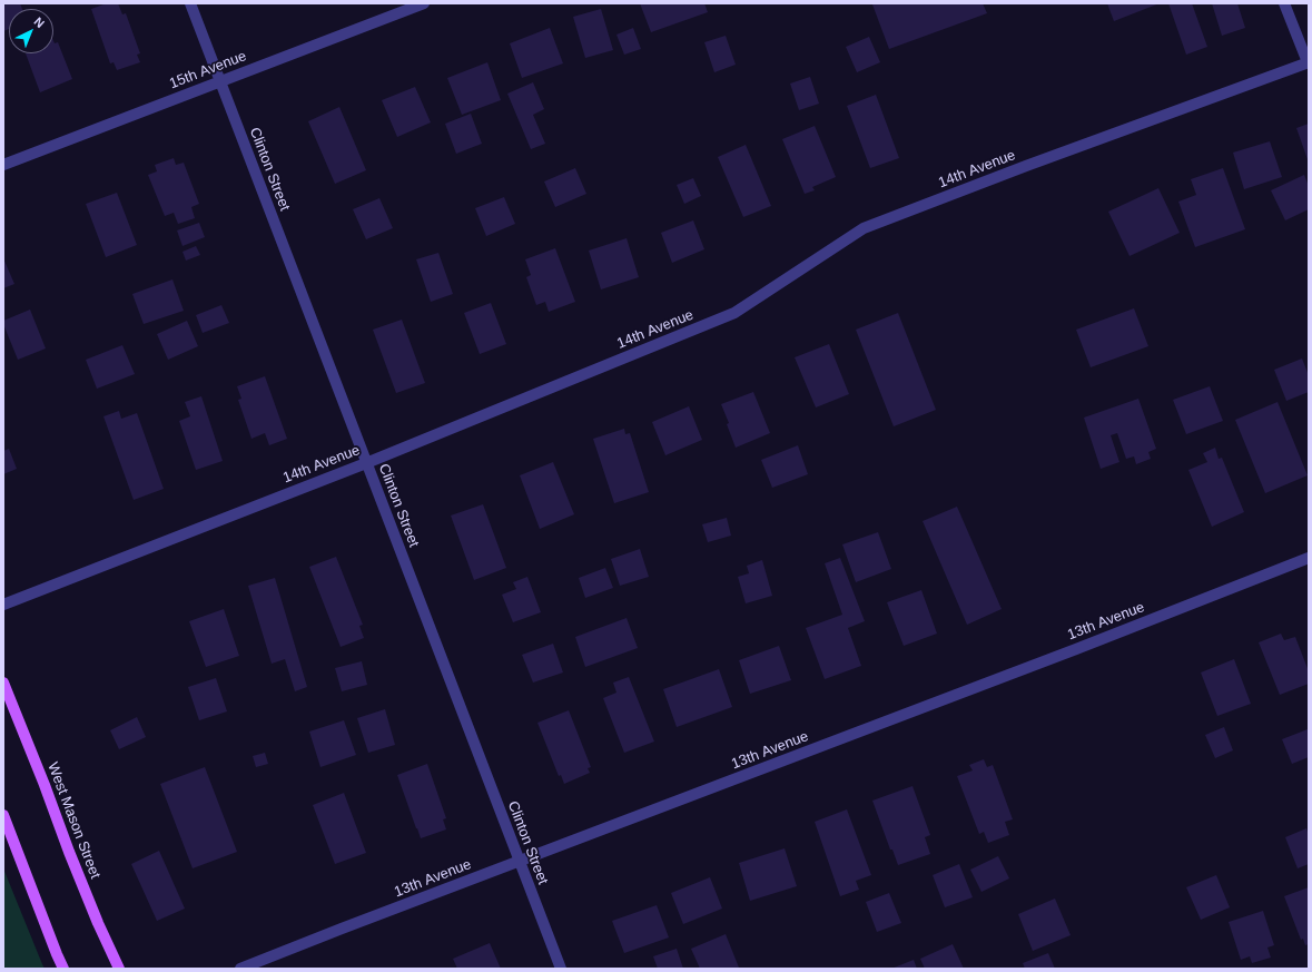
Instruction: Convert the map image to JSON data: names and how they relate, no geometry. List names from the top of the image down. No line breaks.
{"streets":{"main road":["West Mason Street"],"street":["15th Avenue","Clinton Street","14th Avenue","13th Avenue"]},"crossings":[["15th Avenue","Clinton Street"],["Clinton Street","14th Avenue"],["Clinton Street","13th Avenue"]],"north":"top right"}
